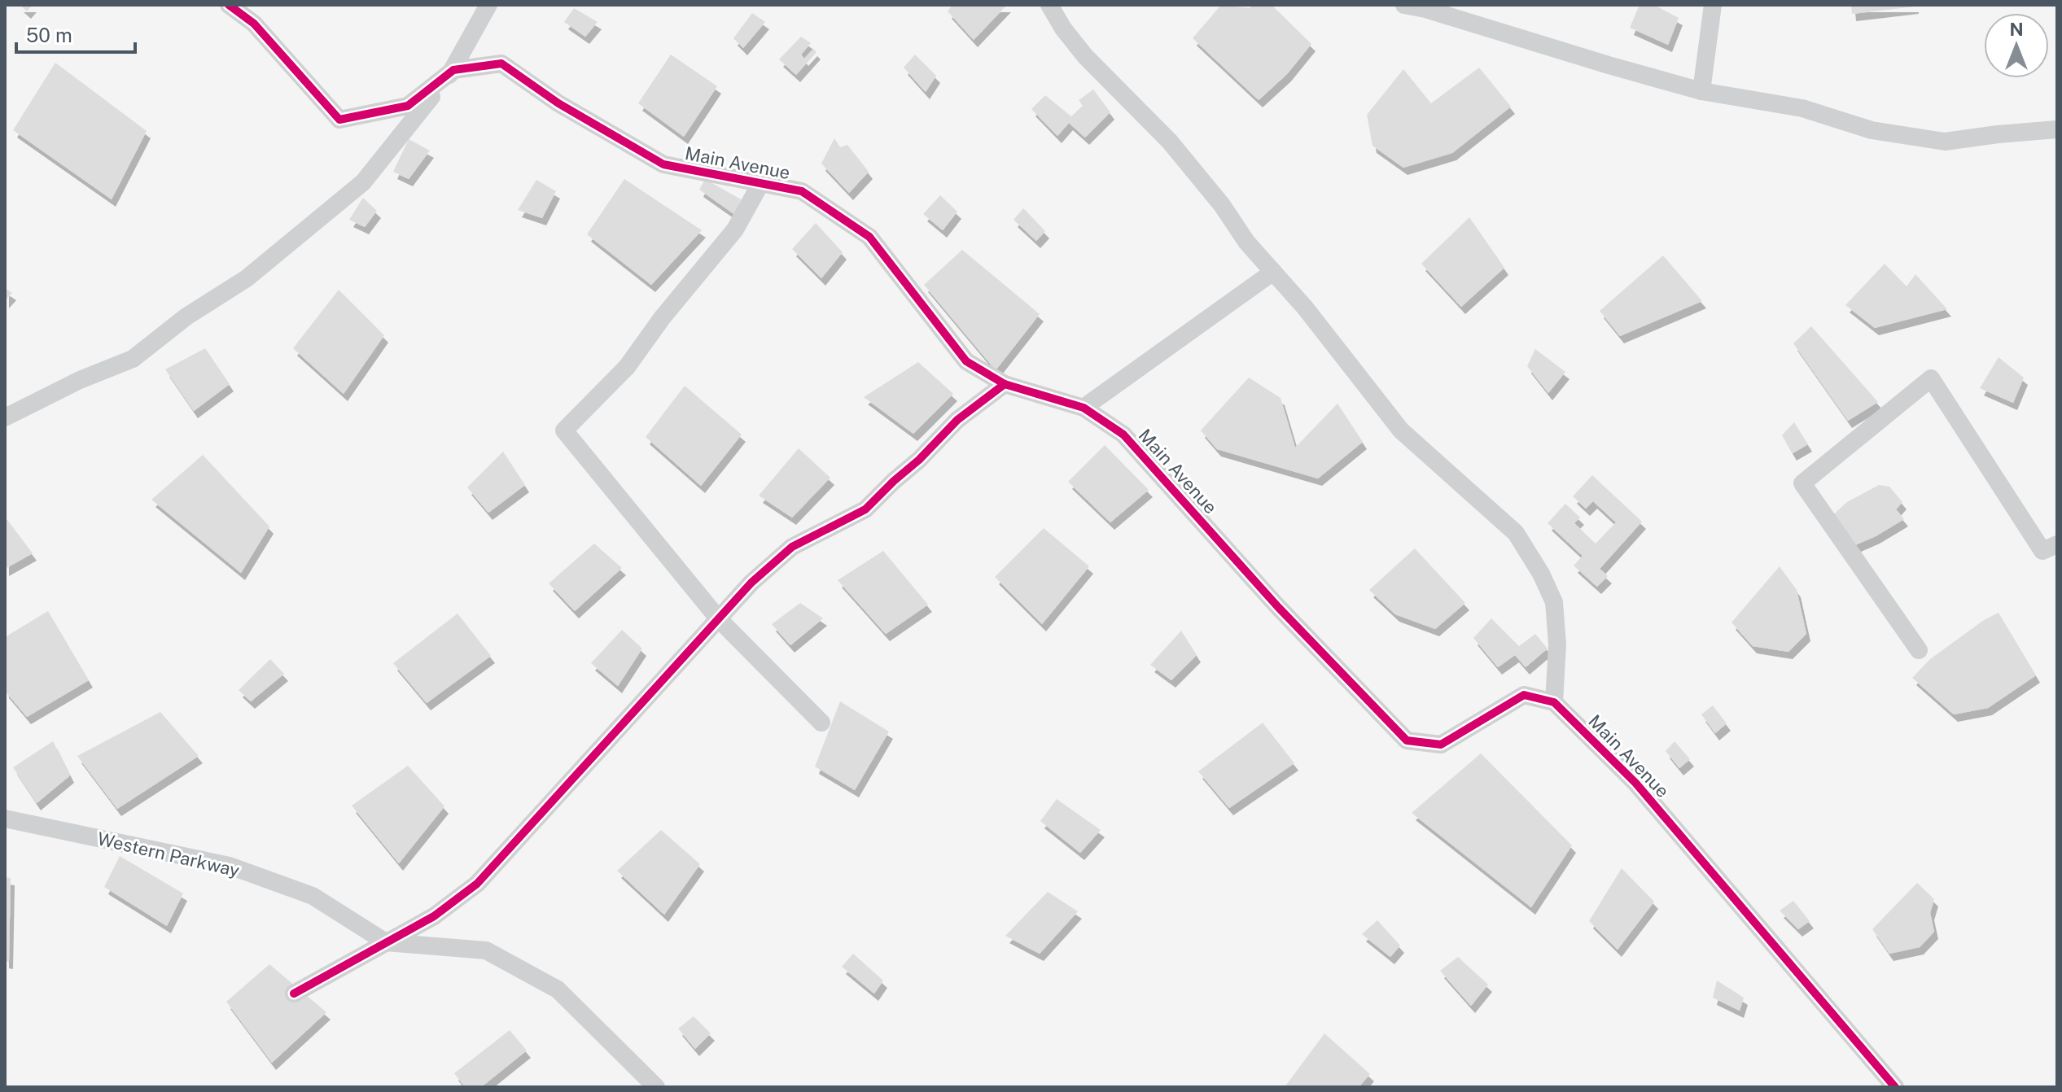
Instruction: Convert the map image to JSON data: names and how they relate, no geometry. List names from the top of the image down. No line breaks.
{"streets":{"street":["Main Avenue","Western Parkway"]},"scale_bar":"50 m","north":"top"}
